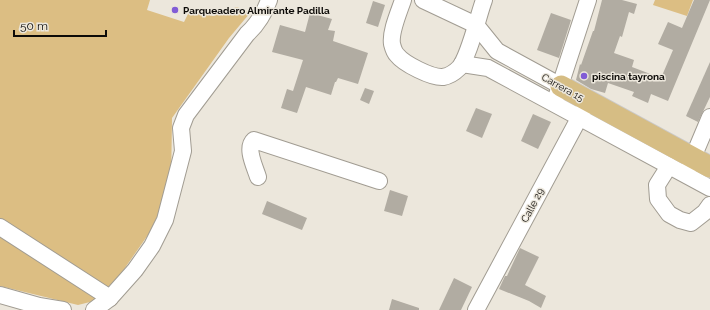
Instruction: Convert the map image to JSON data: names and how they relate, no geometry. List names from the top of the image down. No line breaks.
{"streets":{"main road":["Carrera 15"],"street":["Calle 29"]},"crossings":[["Carrera 15","Calle 29"]],"places":["Parqueadero Almirante Padilla","piscina tayrona"],"scale_bar":"50 m"}
